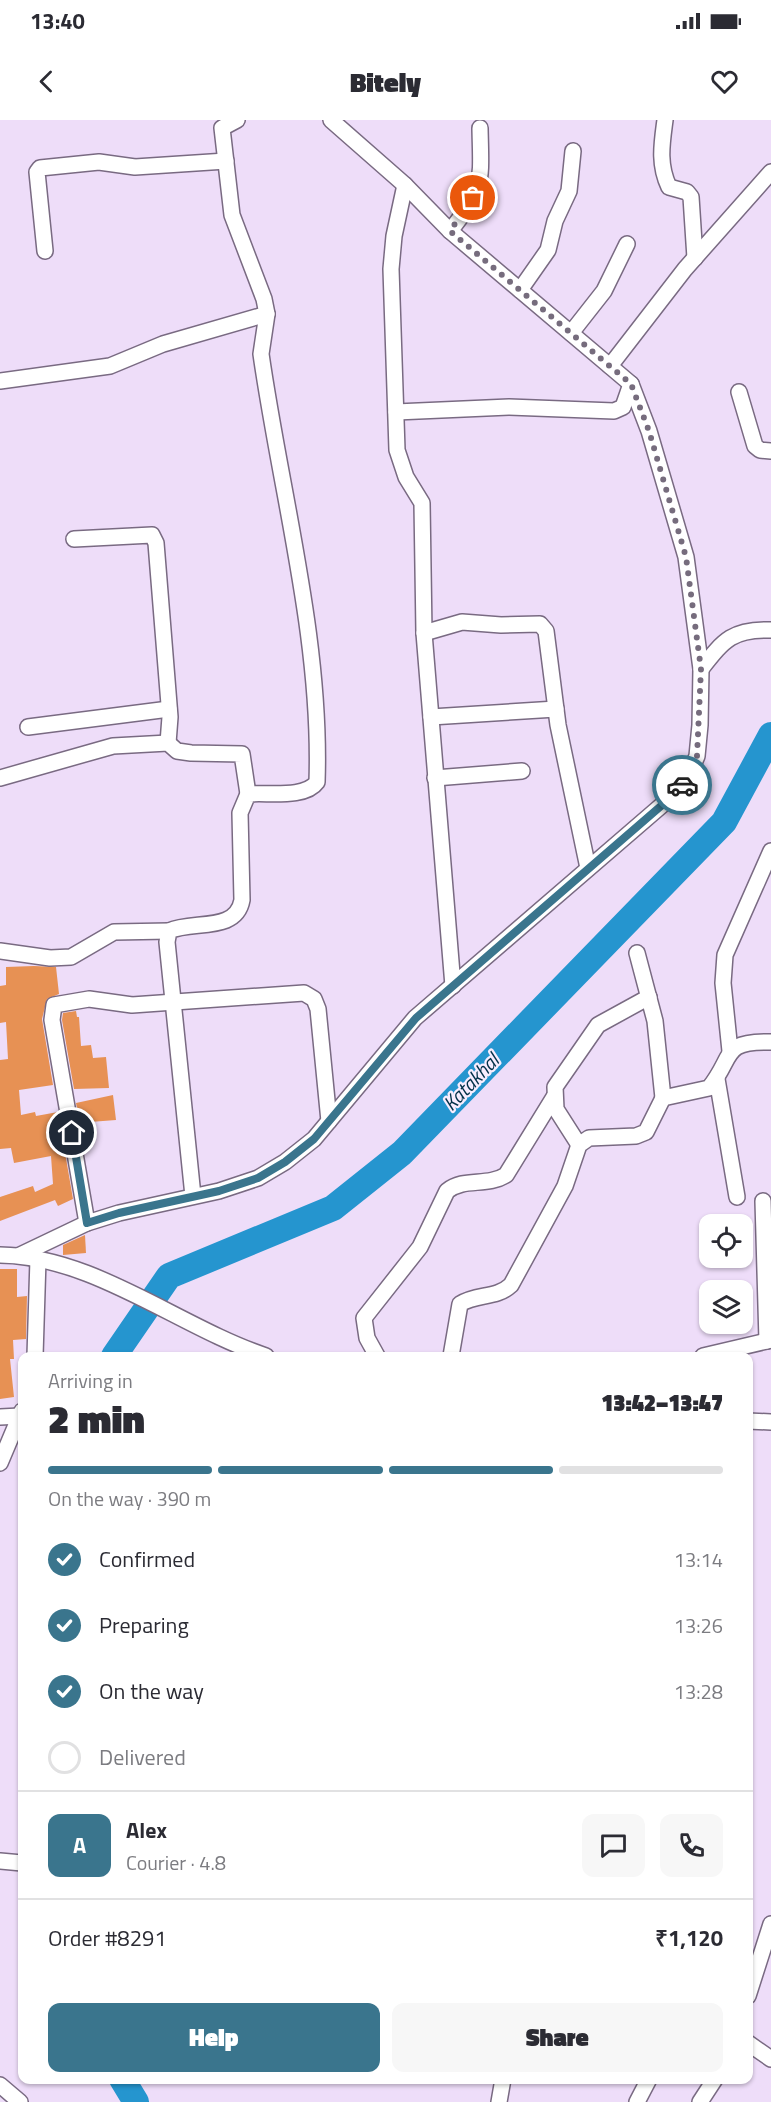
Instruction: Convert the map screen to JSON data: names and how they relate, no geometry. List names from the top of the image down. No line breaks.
{"water":["Katakhal"],"page":{"status":"13:40","header":"Bitely","heading":["2 min","Arriving in","13:42–13:47"],"panel":["Alex","Courier · 4.8","Order #8291","₹1,120"],"bar":"On the way · 390 m","list":[["Confirmed","13:14"],["Preparing","13:26"],["On the way","13:28"],"Delivered"],"round":"A","buttons":["Help","Share"]}}
